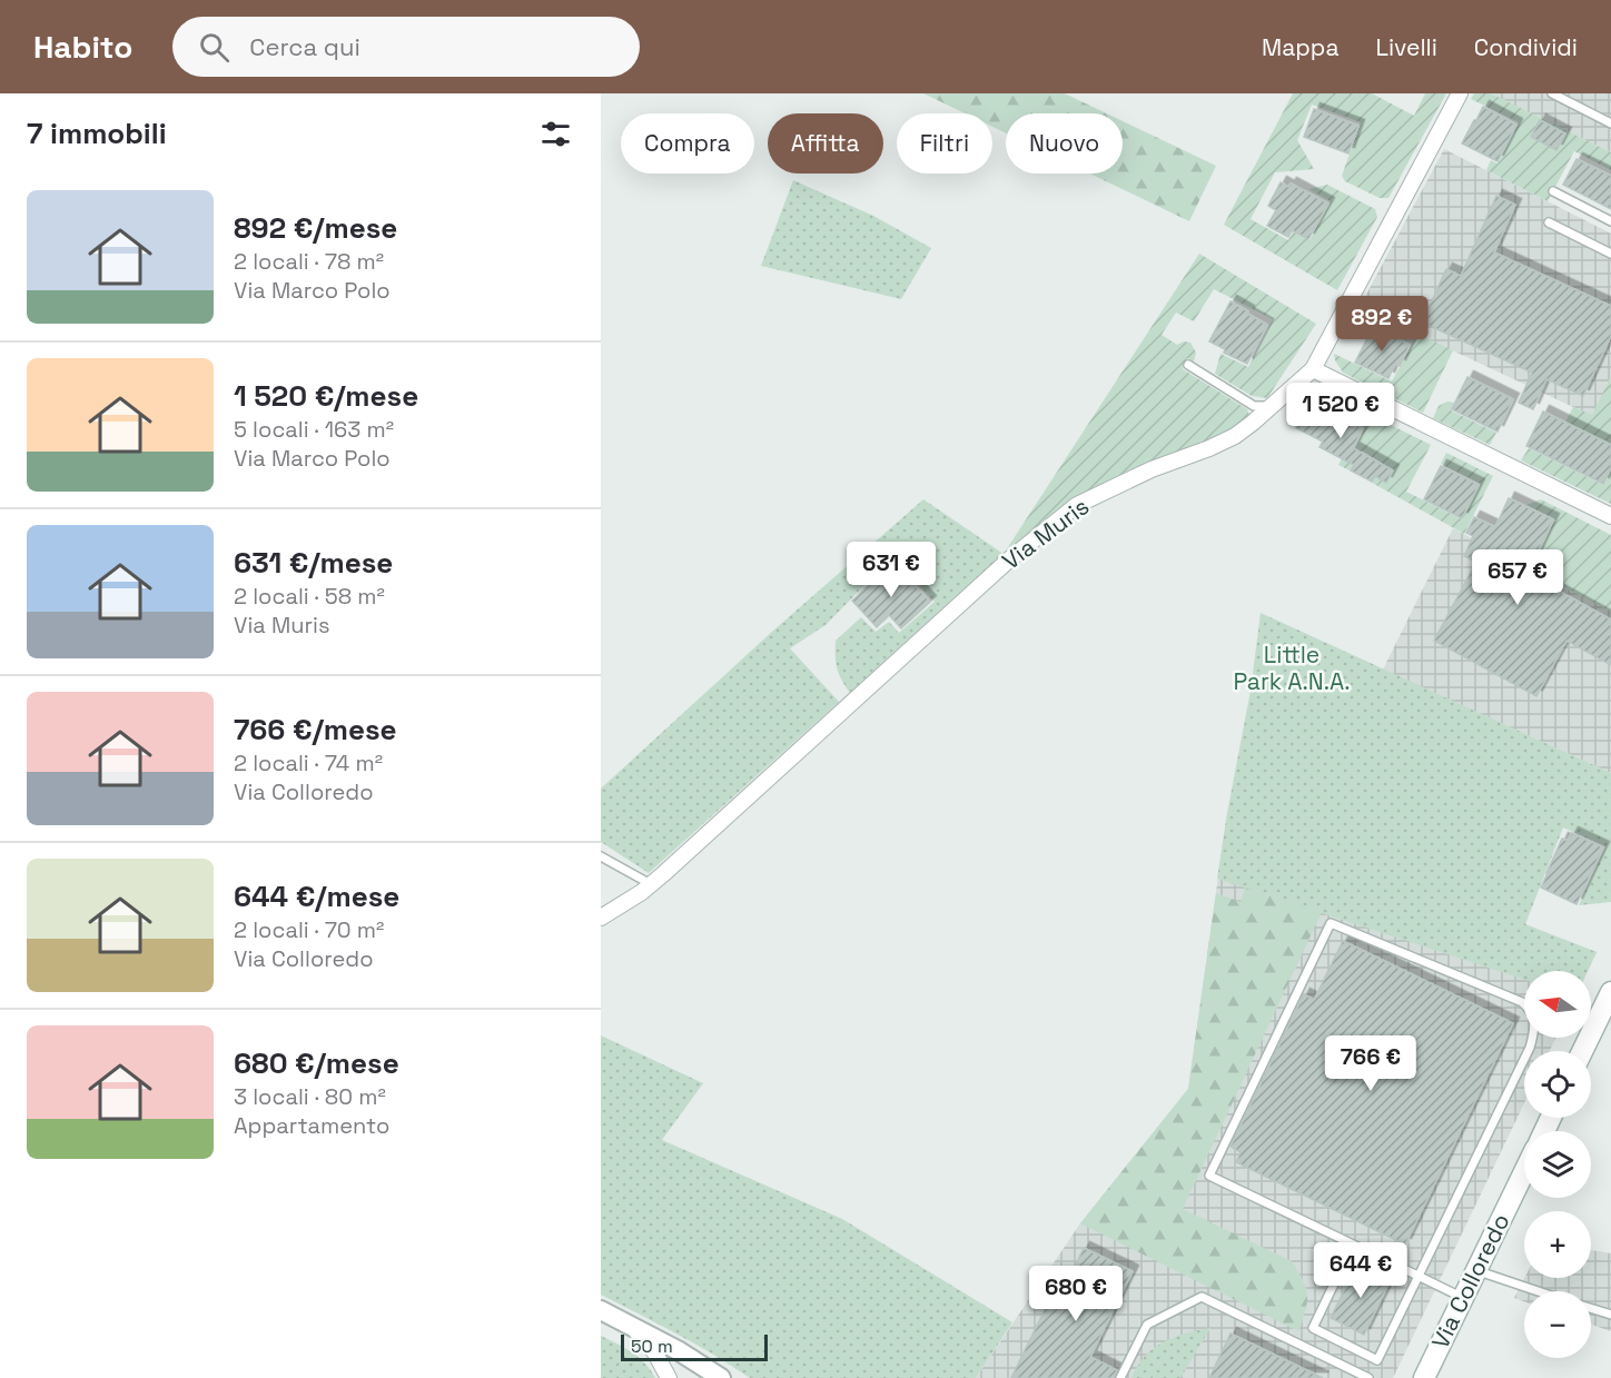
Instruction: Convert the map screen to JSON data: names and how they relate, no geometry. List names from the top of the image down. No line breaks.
{"streets":{"main road":["Via Colloredo"],"street":["Via Muris"]},"parks":["Little Park A.N.A."],"scale_bar":"50 m","north":"left","page":{"header":"Habito","search":"Cerca qui","nav":["Mappa","Livelli","Condividi"],"heading":"7 immobili","chip":["Compra","Affitta","Filtri","Nuovo"],"list":[{"name":"892 €/mese","note":"2 locali · 78 m² · Via Marco Polo"},{"name":"1 520 €/mese","note":"5 locali · 163 m² · Via Marco Polo"},{"name":"631 €/mese","note":"2 locali · 58 m² · Via Muris"},{"name":"766 €/mese","note":"2 locali · 74 m² · Via Colloredo"},{"name":"644 €/mese","note":"2 locali · 70 m² · Via Colloredo"},{"name":"680 €/mese","note":"3 locali · 80 m² · Appartamento"}],"price":["892 €","1 520 €","631 €","657 €","766 €","644 €","680 €"],"map_buttons":["+","−"],"scale":"50 m"}}
